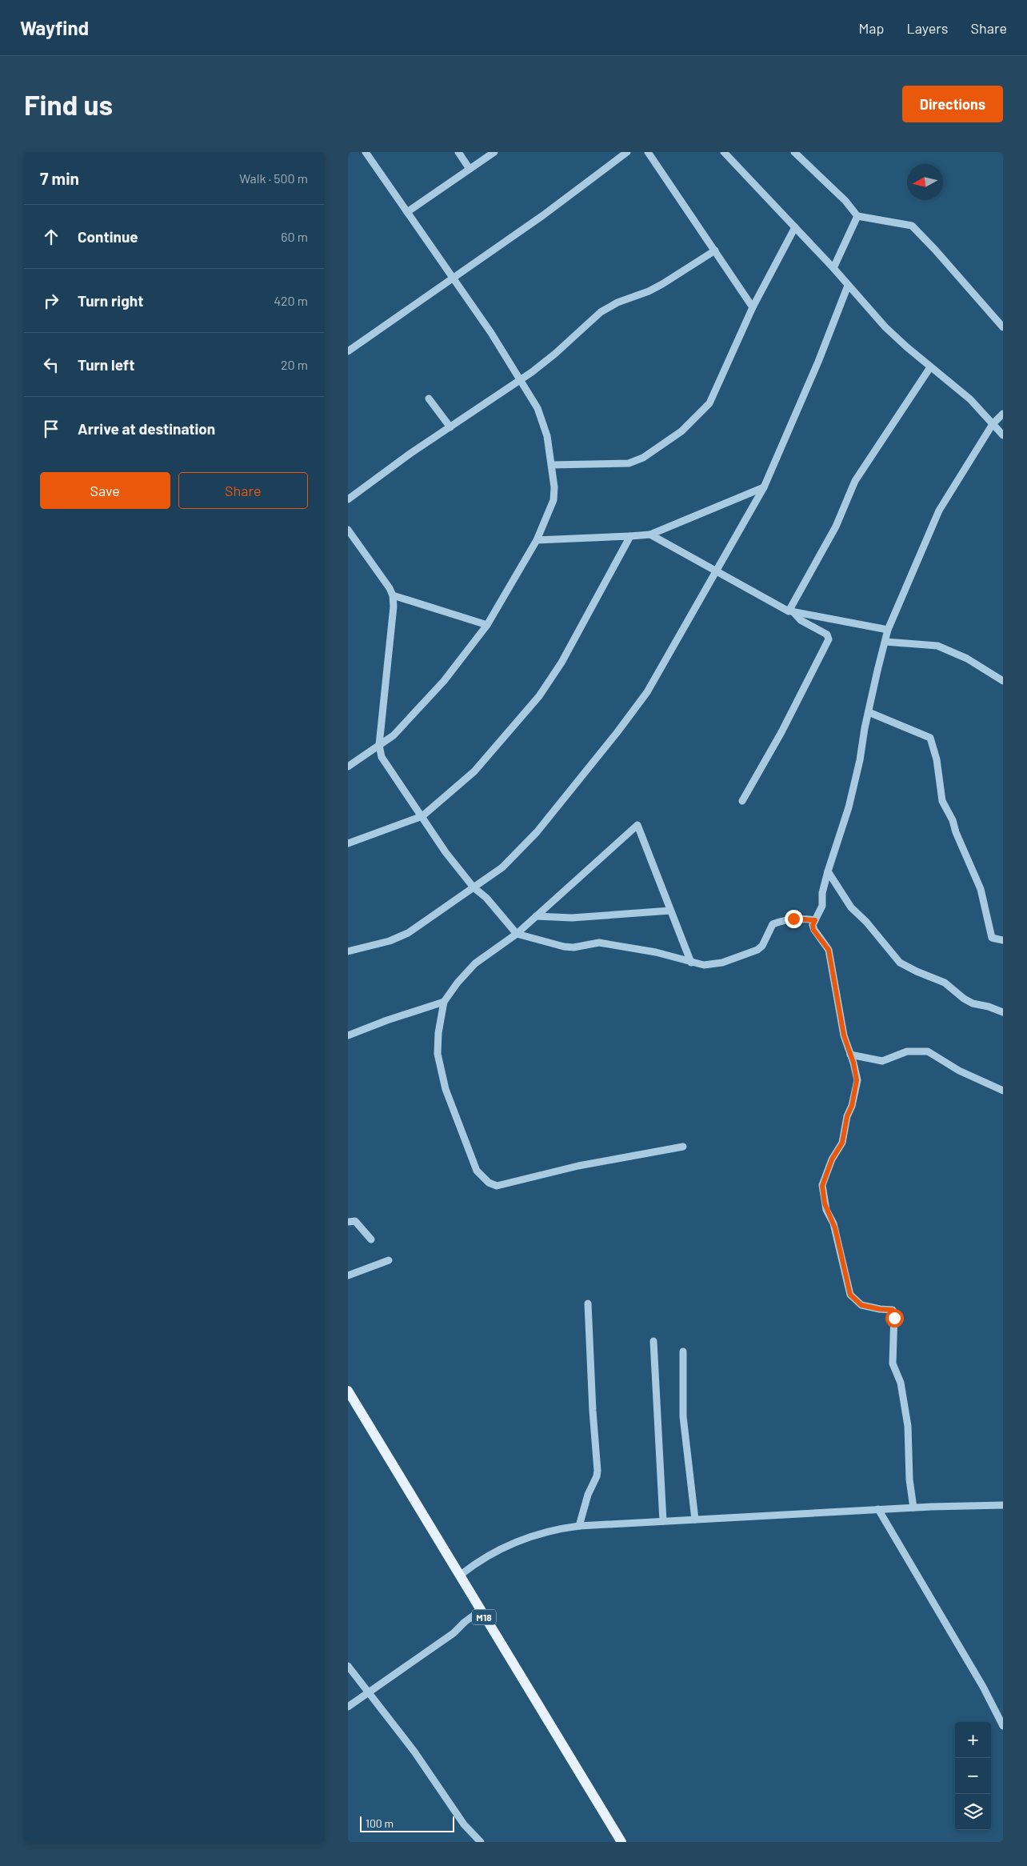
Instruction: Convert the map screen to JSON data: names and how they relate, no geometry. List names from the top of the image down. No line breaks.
{"streets":{"main road":["M18"]},"scale_bar":"100 m","north":"left","page":{"header":"Wayfind","nav":["Map","Layers","Share"],"buttons":["Directions",["Save","Share"]],"title":"Find us","heading":["7 min","Walk · 500 m"],"list":[["Continue","60 m"],["Turn right","420 m"],["Turn left","20 m"],"Arrive at destination"],"map_buttons":["+","−"],"scale":"100 m"}}
